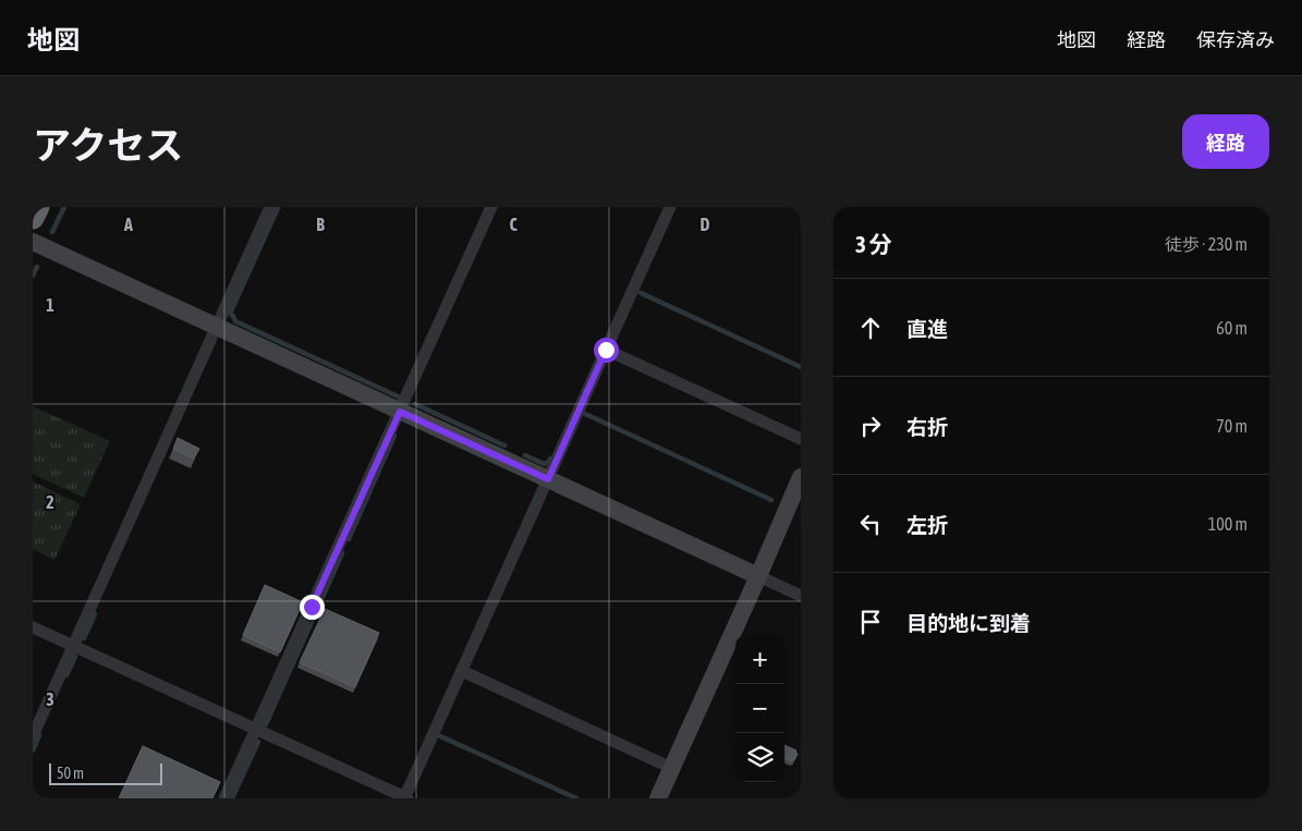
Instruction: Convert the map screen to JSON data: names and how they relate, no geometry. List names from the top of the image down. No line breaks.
{"scale_bar":"50 m","page":{"header":"地図","nav":["地図","経路","保存済み"],"title":"アクセス","buttons":"経路","heading":["3 分","徒歩 · 230 m"],"list":[["直進","60 m"],["右折","70 m"],["左折","100 m"],"目的地に到着"],"map_buttons":["+","−"],"scale":"50 m"},"grid":{"columns":["A","B","C","D"],"rows":["1","2","3"]}}
